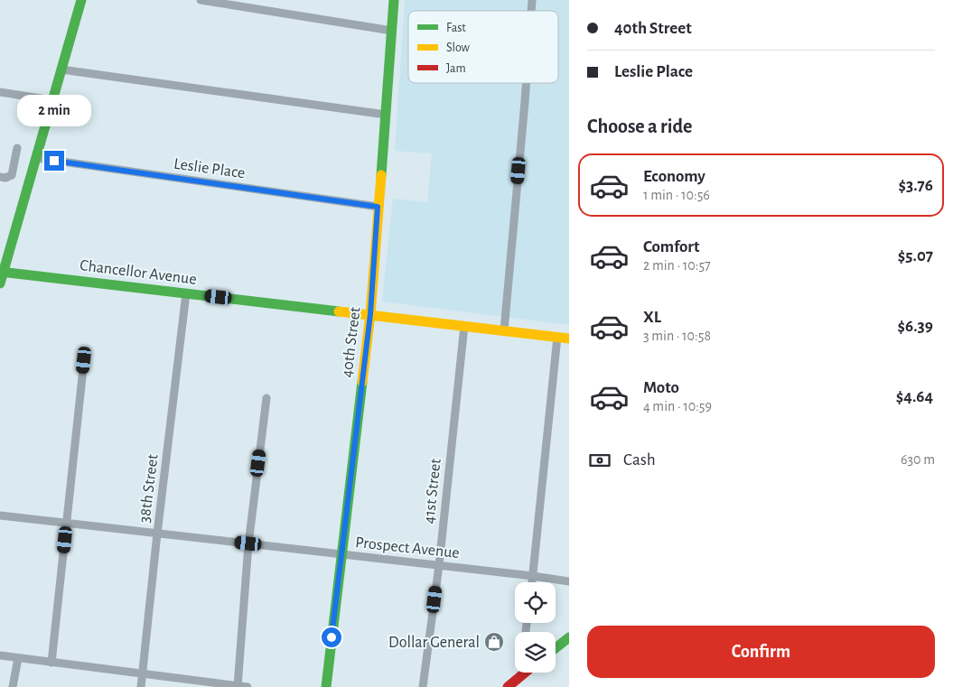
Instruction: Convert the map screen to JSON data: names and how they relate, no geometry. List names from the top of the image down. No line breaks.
{"streets":{"main road":["Chancellor Avenue","40th Street"],"street":["Leslie Place","38th Street","41st Street","Prospect Avenue"]},"crossings":[["Leslie Place","40th Street"],["Chancellor Avenue","40th Street"],["Chancellor Avenue","38th Street"],["Chancellor Avenue","41st Street"],["40th Street","Prospect Avenue"],["38th Street","Prospect Avenue"],["41st Street","Prospect Avenue"]],"places":{"shop":["Dollar General"]},"legend":["Fast","Slow","Jam"],"page":{"banner":["40th Street","Leslie Place"],"bubble":"2 min","heading":"Choose a ride","list":[{"name":"Economy","note":"1 min · 10:56","value":"$3.76"},{"name":"Comfort","note":"2 min · 10:57","value":"$5.07"},{"name":"XL","note":"3 min · 10:58","value":"$6.39"},{"name":"Moto","note":"4 min · 10:59","value":"$4.64"}],"pay":["Cash","630 m"],"buttons":"Confirm"}}
